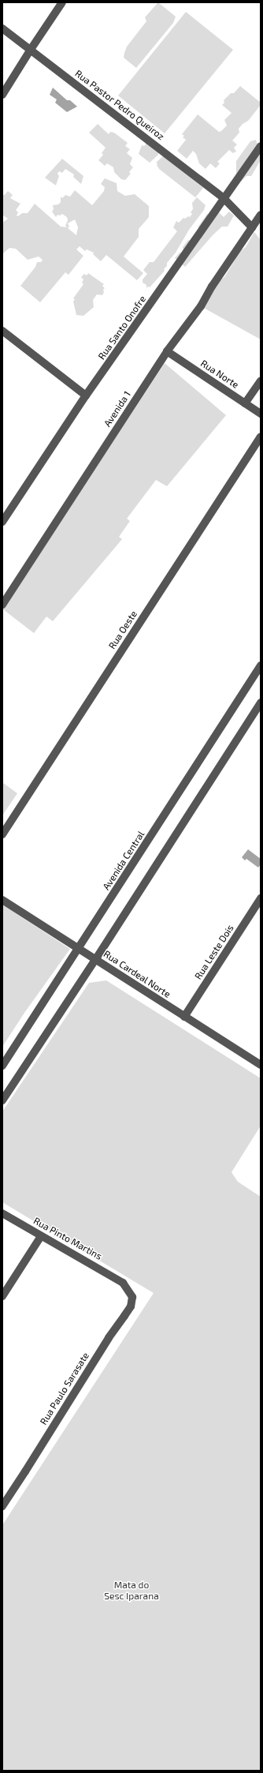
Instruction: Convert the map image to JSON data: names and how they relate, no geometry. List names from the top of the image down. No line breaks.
{"streets":{"street":["Rua Pastor Pedro Queiroz","Rua Santo Onofre","Rua Norte","Avenida 1","Rua Oeste","Avenida Central","Rua Leste Dois","Rua Cardeal Norte","Rua Pinto Martins","Rua Paulo Sarasate"]},"crossings":[["Rua Pastor Pedro Queiroz","Rua Santo Onofre"],["Rua Pastor Pedro Queiroz","Avenida 1"],["Rua Norte","Avenida 1"],["Avenida Central","Rua Cardeal Norte"],["Rua Leste Dois","Rua Cardeal Norte"],["Rua Pinto Martins","Rua Paulo Sarasate"]],"parks":["Mata do Sesc Iparana"]}
